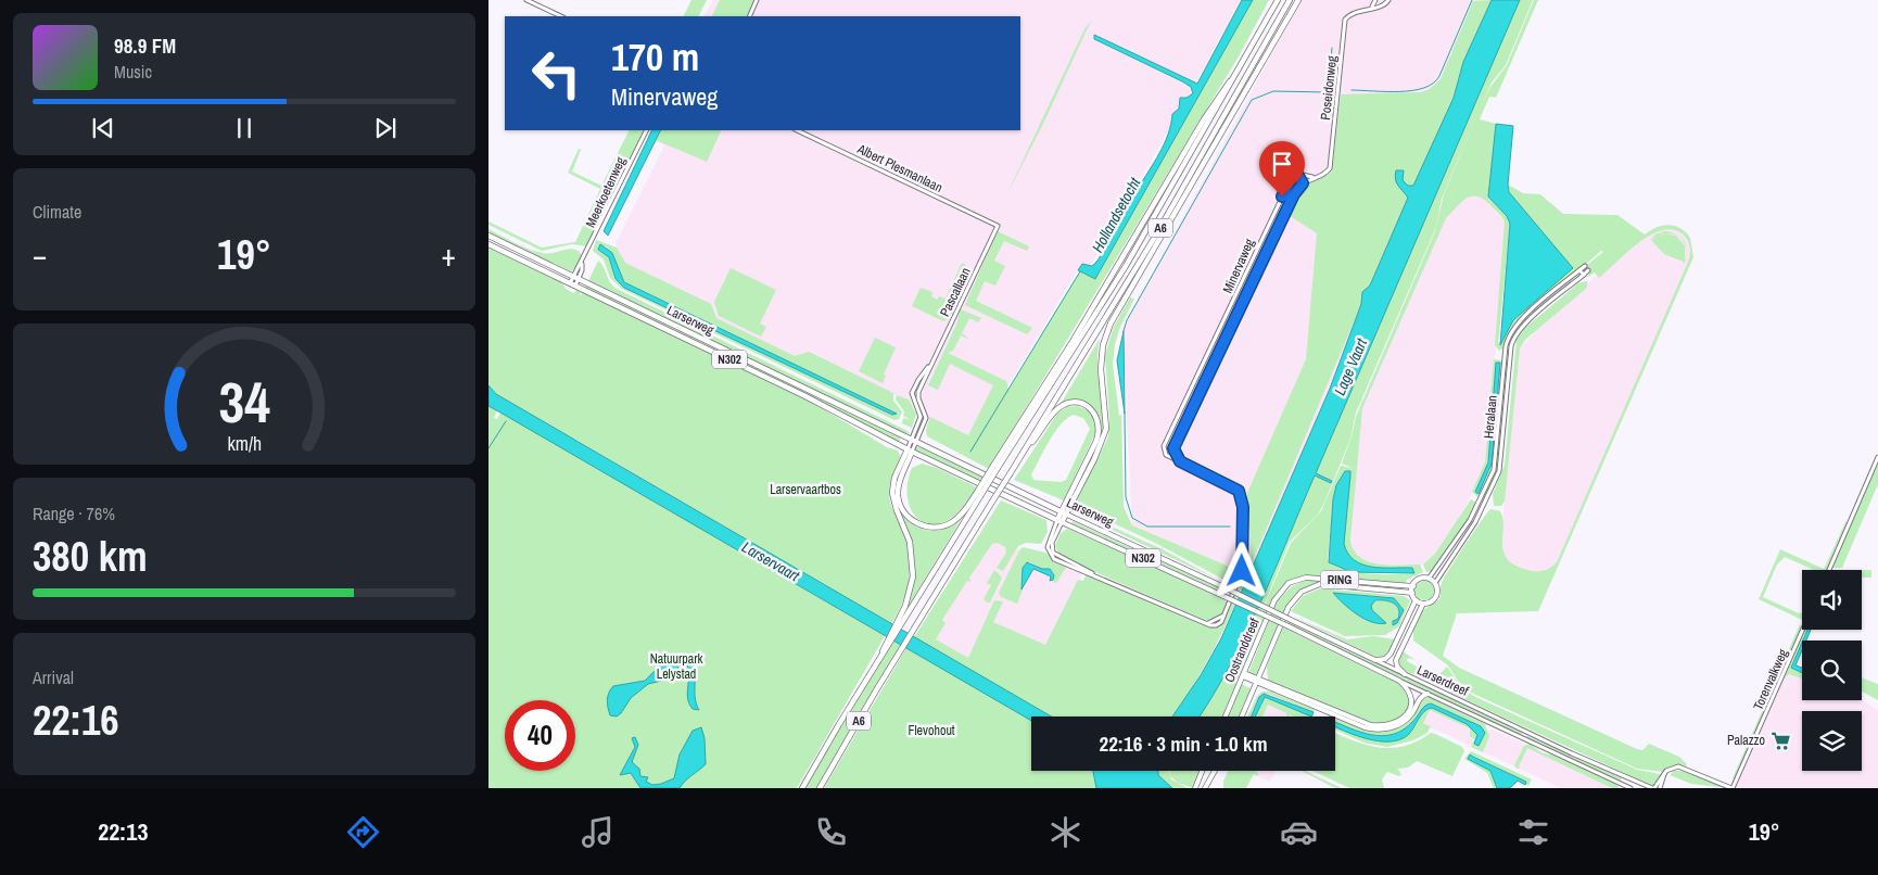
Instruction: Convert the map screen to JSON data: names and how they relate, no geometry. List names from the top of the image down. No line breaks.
{"streets":{"highway":["A6","Larserweg","N302"],"main road":["RING","Oostranddreef","Larserdreef"],"street":["Poseidonweg","Albert Plesmanlaan","Meerkoetenweg","Minervaweg","Pascallaan","Heralaan","Torenvalkweg"]},"crossings":[["Poseidonweg","Minervaweg"],["Albert Plesmanlaan","Pascallaan"],["Meerkoetenweg","Larserweg"],["A6","Larserweg"],["Minervaweg","Larserweg"],["Pascallaan","Larserweg"],["Larserweg","Larserdreef"],["Heralaan","Oostranddreef"]],"water":["Hollandsetocht","Lage Vaart","Larservaart"],"parks":["Larservaartbos","Natuurpark Lelystad","Flevohout"],"places":{"supermarket":["Palazzo"]},"page":{"turn":["170 m","Minervaweg"],"song":["98.9 FM","Music"],"tile":["Climate",["Range · 76%","380 km"],["Arrival","22:16"]],"heat":["−","19°","+"],"limit":"40","trip":"22:16 · 3 min · 1.0 km","tabs":["22:13","19°"],"gauge":["34","km/h"]}}
